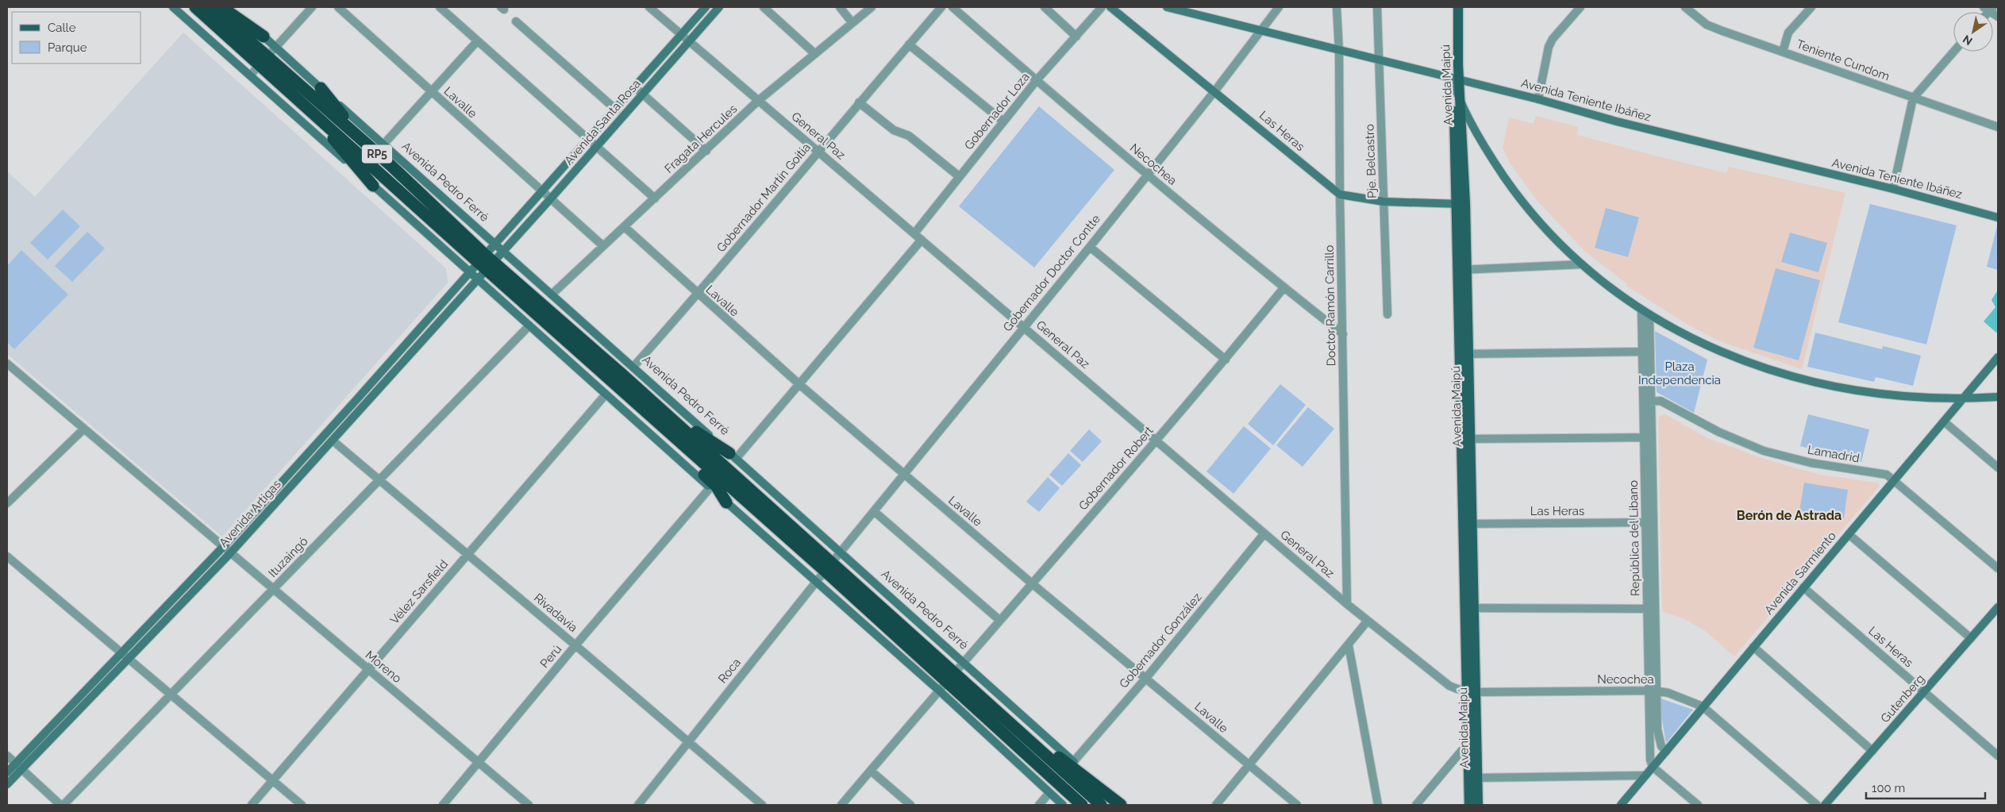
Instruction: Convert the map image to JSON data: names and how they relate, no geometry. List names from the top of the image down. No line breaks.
{"streets":{"highway":["RP5","Avenida Pedro Ferré"],"main road":["Avenida Maipú","Avenida Teniente Ibáñez","Avenida Santa Rosa","Las Heras","Avenida Artigas","Avenida Sarmiento","Gutenberg"],"street":["Teniente Cundom","Lavalle","Gobernador Loza","General Paz","Fragata Hercules","Pje. Belcastro","Necochea","Gobernador Martín Goitia","Gobernador Doctor Contte","Doctor Ramón Carrillo","Lamadrid","Gobernador Robert","República del Libano","Ituzaingó","Vélez Sarsfield","Rivadavia","Gobernador González","Perú","Moreno","Roca"]},"crossings":[["Avenida Maipú","Avenida Teniente Ibáñez"],["Avenida Maipú","Las Heras"],["Avenida Maipú","General Paz"],["Avenida Maipú","Necochea"],["Avenida Teniente Ibáñez","Pje. Belcastro"],["Avenida Teniente Ibáñez","Gobernador Doctor Contte"],["Avenida Teniente Ibáñez","Doctor Ramón Carrillo"],["Lavalle","Avenida Santa Rosa"],["Lavalle","Fragata Hercules"],["Lavalle","Gobernador Martín Goitia"],["Lavalle","Gobernador Doctor Contte"],["Lavalle","Gobernador Robert"],["Lavalle","Gobernador González"],["Gobernador Loza","General Paz"],["Gobernador Loza","Necochea"],["Avenida Santa Rosa","General Paz"],["Avenida Santa Rosa","Avenida Pedro Ferré"],["Avenida Santa Rosa","Avenida Artigas"],["Las Heras","Gobernador Doctor Contte"],["Las Heras","Doctor Ramón Carrillo"],["Las Heras","República del Libano"],["Las Heras","Avenida Sarmiento"],["Las Heras","Gutenberg"],["General Paz","Fragata Hercules"],["General Paz","Necochea"],["General Paz","Gobernador Martín Goitia"],["General Paz","Gobernador Doctor Contte"],["General Paz","Doctor Ramón Carrillo"],["General Paz","Gobernador Robert"],["General Paz","Gobernador González"],["Fragata Hercules","Avenida Pedro Ferré"],["Necochea","Gobernador Doctor Contte"],["Necochea","Doctor Ramón Carrillo"],["Necochea","Gobernador Robert"],["Necochea","República del Libano"],["Necochea","Avenida Sarmiento"],["Avenida Pedro Ferré","Gobernador Martín Goitia"],["Avenida Pedro Ferré","Gobernador Doctor Contte"],["Avenida Pedro Ferré","Gobernador Robert"],["Avenida Pedro Ferré","Avenida Artigas"],["Avenida Pedro Ferré","Ituzaingó"],["Avenida Pedro Ferré","Vélez Sarsfield"],["Avenida Pedro Ferré","Gobernador González"],["Avenida Pedro Ferré","Perú"],["Avenida Pedro Ferré","Roca"],["Gobernador Doctor Contte","Roca"],["Lamadrid","República del Libano"],["Lamadrid","Avenida Sarmiento"],["Avenida Artigas","Rivadavia"],["Avenida Artigas","Moreno"],["República del Libano","Avenida Sarmiento"],["Ituzaingó","Rivadavia"],["Ituzaingó","Moreno"],["Vélez Sarsfield","Rivadavia"],["Vélez Sarsfield","Moreno"],["Rivadavia","Perú"],["Rivadavia","Roca"],["Perú","Moreno"]],"districts":["Berón de Astrada"],"parks":["Plaza Independencia"],"legend":["Calle","Parque"],"scale_bar":"100 m","north":"bottom left"}
